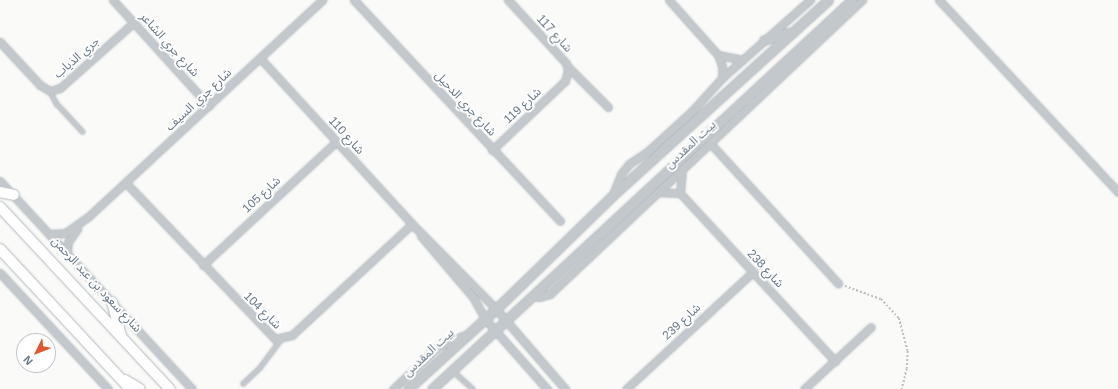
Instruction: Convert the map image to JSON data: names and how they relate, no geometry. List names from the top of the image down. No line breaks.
{"streets":{"main road":["شارع سعود بن عبد الرحمن"],"street":["شارع 117","شارع جري الشاعر","جري الذياب","شارع جري السيف","شارع جري الدحيل","شارع 119","شارع 110","بيت المقدس","شارع 105","شارع 238","شارع 104","شارع 239"]},"crossings":[["شارع 117","شارع 119"],["شارع جري الشاعر","جري الذياب"],["شارع جري الشاعر","شارع جري السيف"],["شارع جري السيف","شارع 110"],["شارع جري السيف","شارع سعود بن عبد الرحمن"],["شارع جري السيف","شارع 104"],["شارع جري الدحيل","شارع 119"],["شارع 110","بيت المقدس"],["شارع 110","شارع 105"],["شارع 110","شارع 104"],["شارع 105","شارع 104"],["شارع 238","شارع 239"]],"north":"bottom left"}
